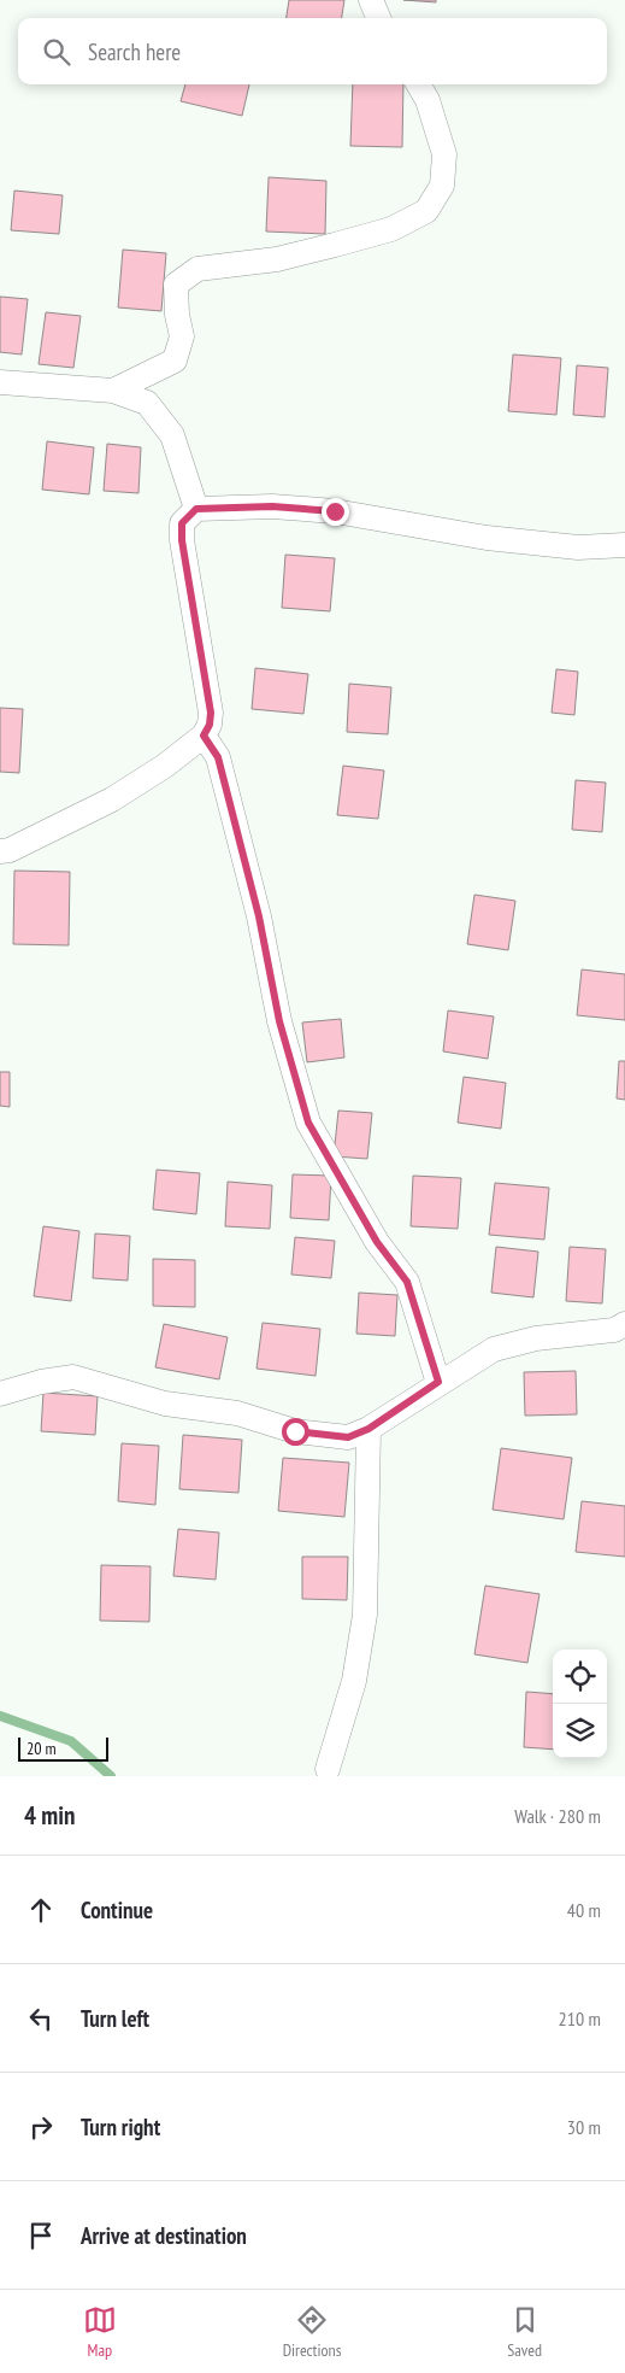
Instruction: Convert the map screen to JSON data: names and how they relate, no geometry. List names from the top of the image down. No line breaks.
{"scale_bar":"20 m","page":{"search":"Search here","scale":"20 m","heading":["4 min","Walk · 280 m"],"list":[["Continue","40 m"],["Turn left","210 m"],["Turn right","30 m"],"Arrive at destination"],"nav":["Map","Directions","Saved"]}}
